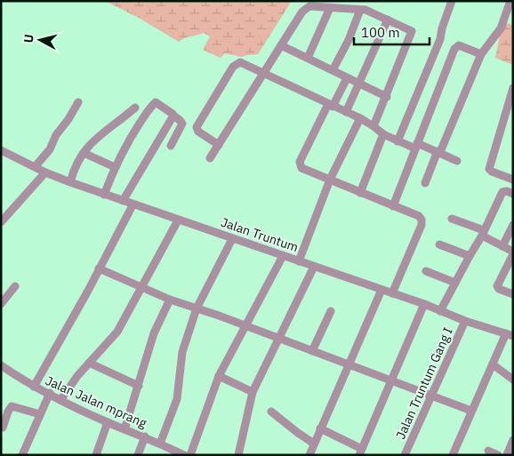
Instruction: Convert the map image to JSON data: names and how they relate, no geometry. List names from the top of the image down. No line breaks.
{"streets":{"street":["Jalan Truntum","Jalan Truntum Gang I","Jalan Jalan mprang"]},"crossings":[["Jalan Truntum","Jalan Truntum Gang I"]],"scale_bar":"100 m","north":"left"}
